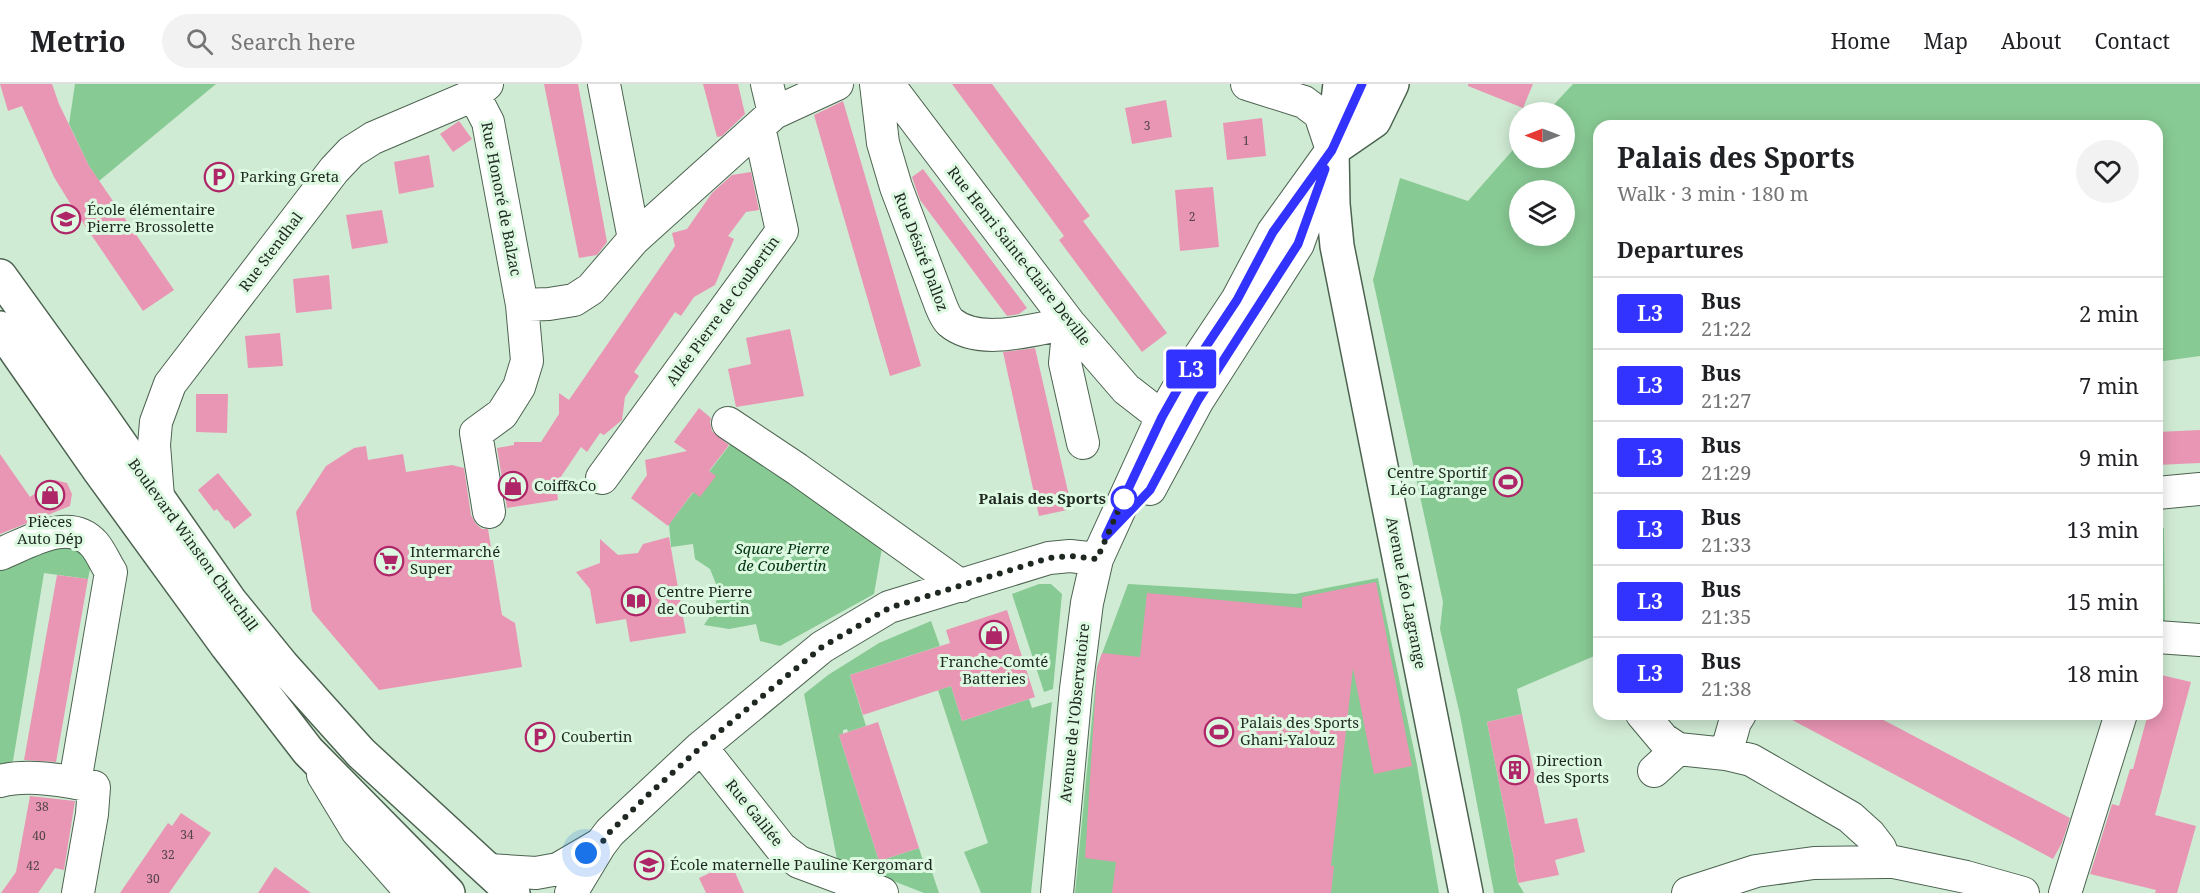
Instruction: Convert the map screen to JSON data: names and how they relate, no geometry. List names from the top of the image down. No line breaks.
{"streets":{"main road":["Boulevard Winston Churchill","Avenue Léo Lagrange"],"street":["Rue Honoré de Balzac","Rue Stendhal","Rue Désiré Dalloz","Rue Henri Sainte-Claire Deville","Allée Pierre de Coubertin","Avenue de l'Observatoire","Rue Galilée"]},"crossings":[["Rue Honoré de Balzac","Rue Stendhal"],["Rue Stendhal","Boulevard Winston Churchill"],["Rue Désiré Dalloz","Rue Henri Sainte-Claire Deville"],["Rue Henri Sainte-Claire Deville","Avenue de l'Observatoire"],["Avenue Léo Lagrange","Avenue de l'Observatoire"]],"parks":["Square Pierre de Coubertin"],"places":{"parking":["Parking Greta","Coubertin"],"school or university":["École élémentaire Pierre Brossolette","École maternelle Pauline Kergomard"],"sports":["Centre Sportif Léo Lagrange","Palais des Sports Ghani-Yalouz"],"shop":["Coiff&Co","Pièces Auto Dép","Franche-Comté Batteries"],"other":["Palais des Sports"],"supermarket":["Intermarché Super"],"library":["Centre Pierre de Coubertin"],"building":["Direction des Sports"]},"lines":["bus line L3"],"house_numbers":["3","1","2","38","34","40","32","42","30"],"north":"left","page":{"header":"Metrio","search":"Search here","nav":["Home","Map","About","Contact"],"on_map":"L3","heading":[["Palais des Sports","Walk · 3 min · 180 m"],"Departures"],"list":[{"mark":"L3","name":"Bus","note":"21:22","value":"2 min"},{"mark":"L3","name":"Bus","note":"21:27","value":"7 min"},{"mark":"L3","name":"Bus","note":"21:29","value":"9 min"},{"mark":"L3","name":"Bus","note":"21:33","value":"13 min"},{"mark":"L3","name":"Bus","note":"21:35","value":"15 min"},{"mark":"L3","name":"Bus","note":"21:38","value":"18 min"}]}}
